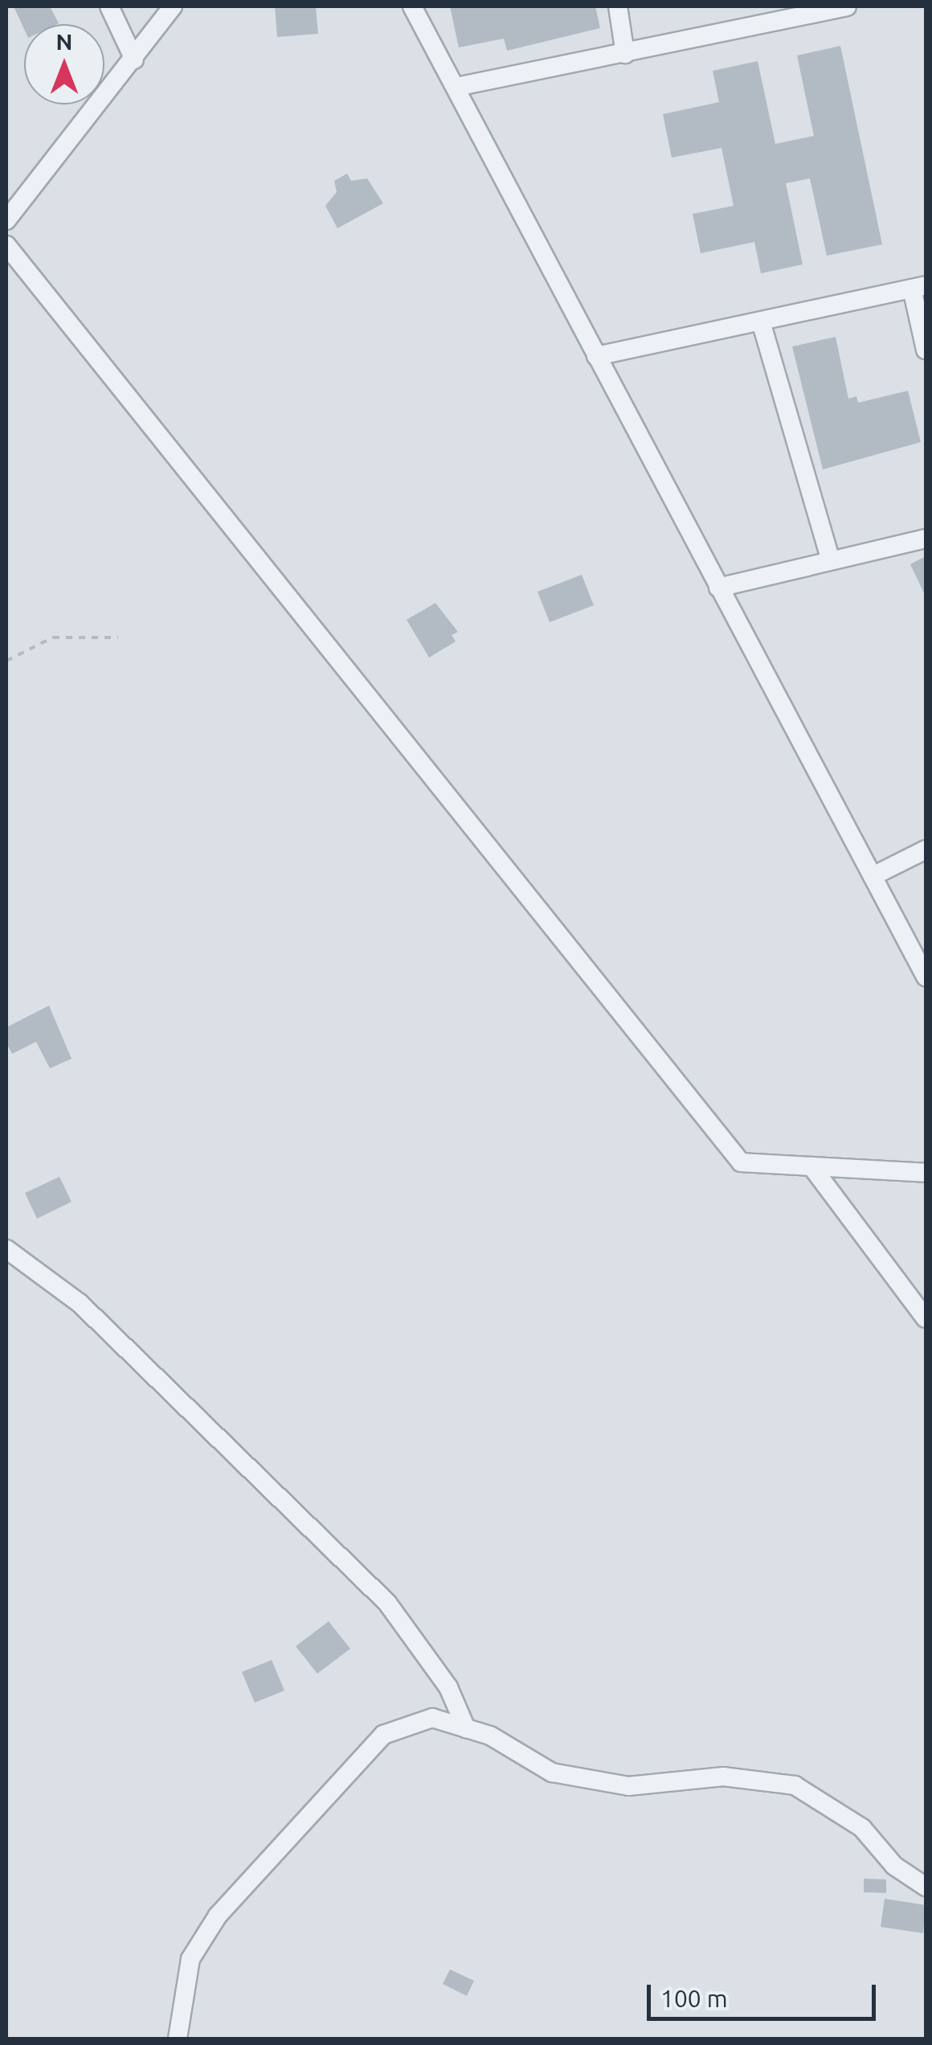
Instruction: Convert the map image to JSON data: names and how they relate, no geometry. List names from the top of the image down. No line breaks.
{"scale_bar":"100 m","north":"top"}
